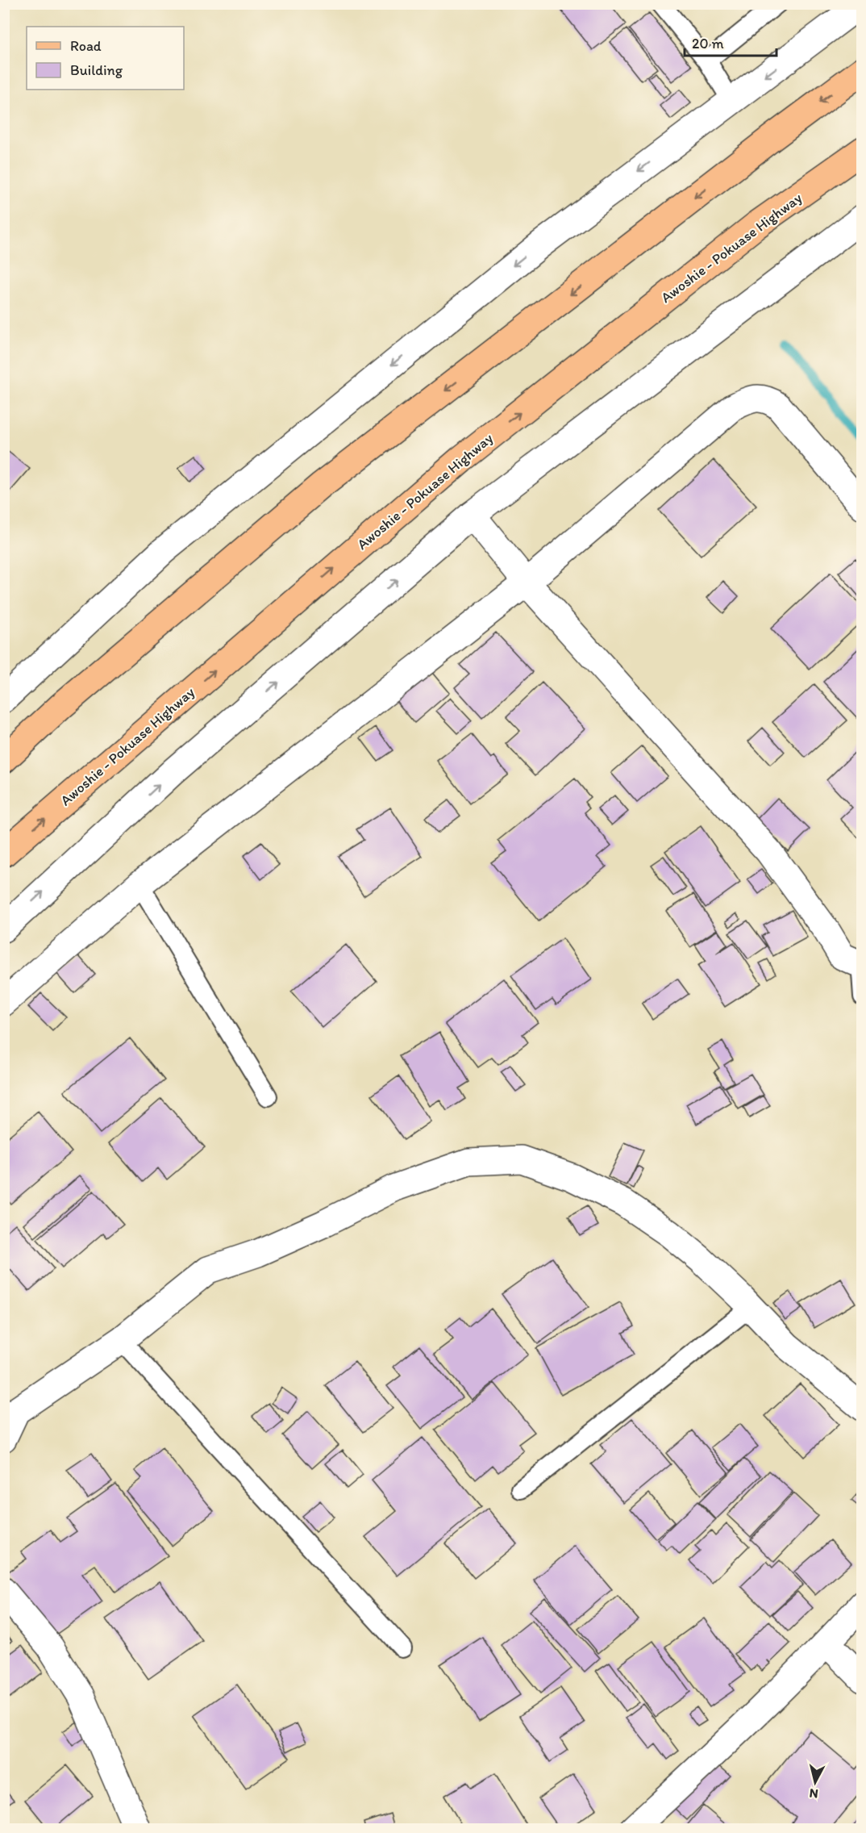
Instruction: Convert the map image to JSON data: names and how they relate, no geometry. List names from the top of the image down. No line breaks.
{"streets":{"main road":["Awoshie - Pokuase Highway"]},"legend":["Road","Building"],"scale_bar":"20 m","north":"bottom"}
